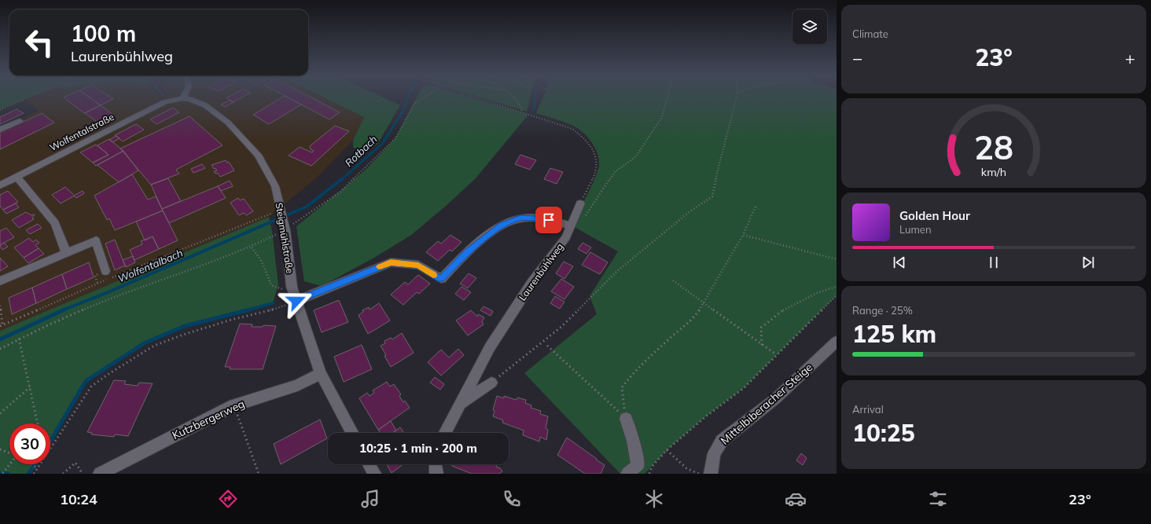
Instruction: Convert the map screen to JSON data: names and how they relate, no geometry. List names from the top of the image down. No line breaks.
{"streets":{"street":["Wolfentalstraße","Steigmühlstraße","Laurenbühlweg","Mittelbiberacher Steige","Kutzbergerweg"]},"crossings":[["Wolfentalstraße","Steigmühlstraße"],["Steigmühlstraße","Kutzbergerweg"]],"water":["Rotbach","Wolfentalbach"],"page":{"tile":["Climate",["Range · 25%","125 km"],["Arrival","10:25"]],"turn":["100 m","Laurenbühlweg"],"heat":["−","23°","+"],"song":["Golden Hour","Lumen"],"limit":"30","trip":"10:25 · 1 min · 200 m","tabs":["10:24","23°"],"gauge":["28","km/h"]}}
